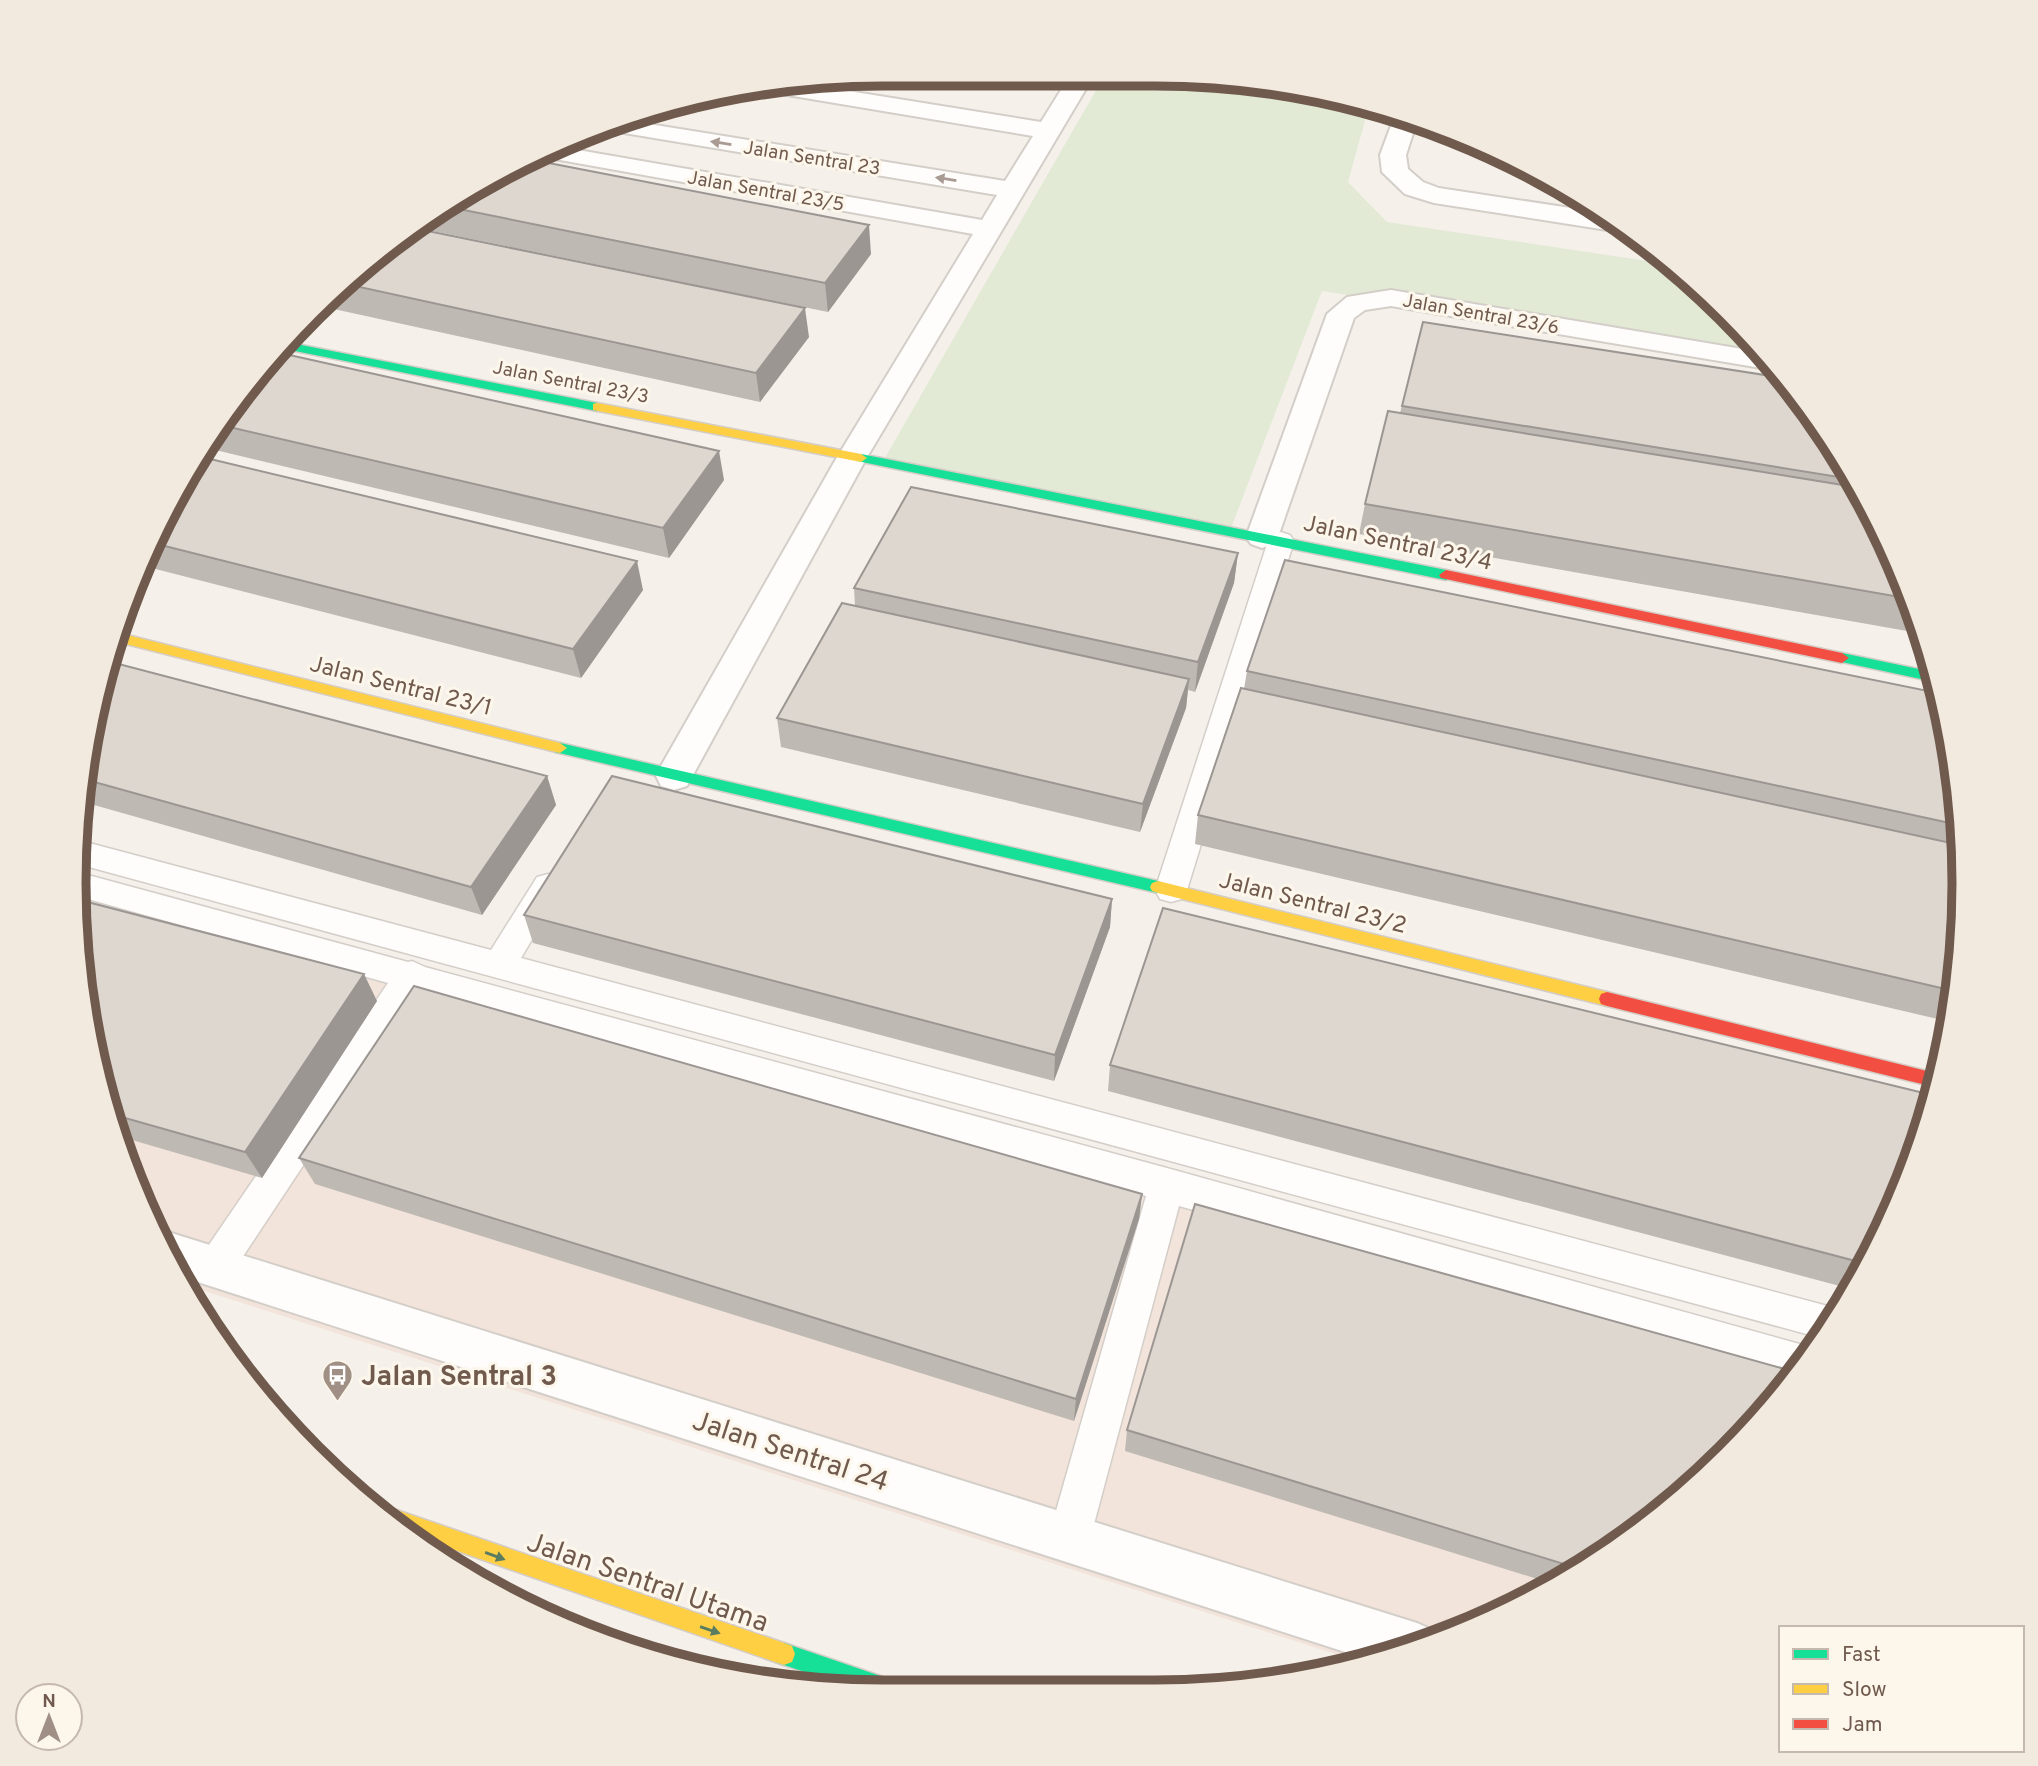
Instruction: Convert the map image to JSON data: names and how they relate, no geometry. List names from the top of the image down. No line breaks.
{"streets":{"street":["Jalan Sentral 23","Jalan Sentral 23/5","Jalan Sentral 23/6","Jalan Sentral 23/3","Jalan Sentral 23/4","Jalan Sentral 23/1","Jalan Sentral 23/2","Jalan Sentral 24","Jalan Sentral Utama"]},"crossings":[["Jalan Sentral 23/6","Jalan Sentral 23/4"],["Jalan Sentral 23/3","Jalan Sentral 23/4"],["Jalan Sentral 23/1","Jalan Sentral 23/2"]],"one_way":["Jalan Sentral Utama"],"places":{"bus stop":["Jalan Sentral 3"]},"legend":["Fast","Slow","Jam"],"north":"top"}
